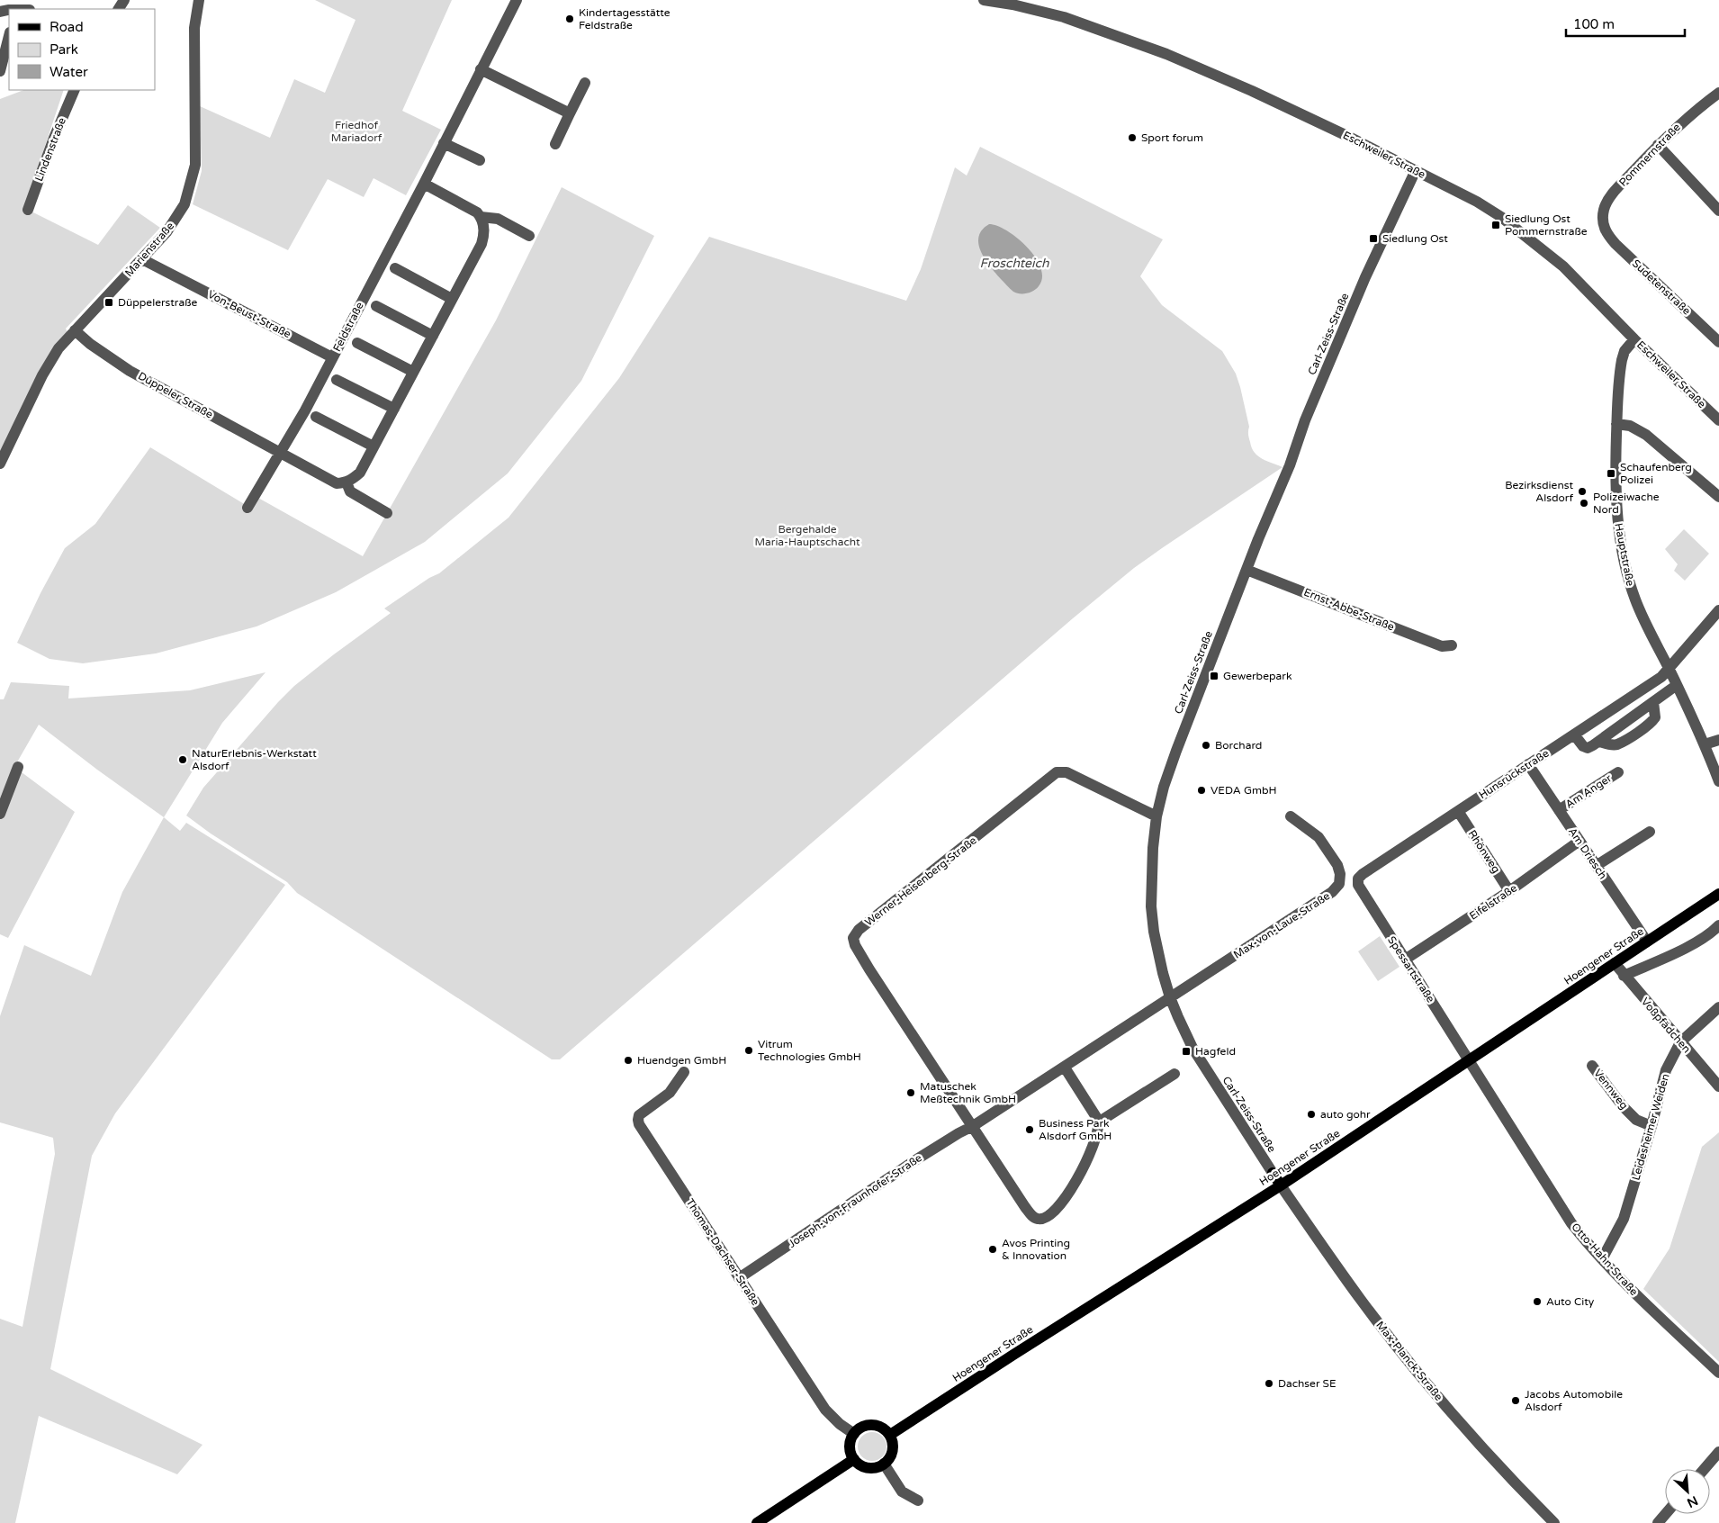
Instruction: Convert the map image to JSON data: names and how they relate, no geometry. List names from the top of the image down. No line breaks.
{"streets":{"main road":["Carl-Zeiss-Straße","Hoengener Straße"],"street":["Lindenstraße","Eschweiler Straße","Pommernstraße","Marienstraße","Sudetenstraße","Von-Beust-Straße","Feldstraße","Düppeler Straße","Hauptstraße","Ernst-Abbe-Straße","Hunsrückstraße","Am Anger","Rhönweg","Am Driesch","Werner-Heisenberg-Straße","Eifelstraße","Max-von-Laue-Straße","Spessartstraße","Voßpfädchen","Vennweg","Leidesheimer Weiden","Joseph-von-Fraunhofer-Straße","Thomas-Dachser-Straße","Otto-Hahn-Straße","Max-Planck-Straße"]},"crossings":[["Eschweiler Straße","Carl-Zeiss-Straße"],["Eschweiler Straße","Hauptstraße"],["Pommernstraße","Sudetenstraße"],["Marienstraße","Von-Beust-Straße"],["Marienstraße","Düppeler Straße"],["Von-Beust-Straße","Feldstraße"],["Feldstraße","Düppeler Straße"],["Carl-Zeiss-Straße","Ernst-Abbe-Straße"],["Carl-Zeiss-Straße","Werner-Heisenberg-Straße"],["Carl-Zeiss-Straße","Max-von-Laue-Straße"],["Carl-Zeiss-Straße","Hoengener Straße"],["Carl-Zeiss-Straße","Joseph-von-Fraunhofer-Straße"],["Carl-Zeiss-Straße","Max-Planck-Straße"],["Hauptstraße","Hunsrückstraße"],["Hunsrückstraße","Rhönweg"],["Hunsrückstraße","Am Driesch"],["Hunsrückstraße","Spessartstraße"],["Am Anger","Am Driesch"],["Rhönweg","Eifelstraße"],["Am Driesch","Eifelstraße"],["Am Driesch","Hoengener Straße"],["Werner-Heisenberg-Straße","Joseph-von-Fraunhofer-Straße"],["Eifelstraße","Spessartstraße"],["Max-von-Laue-Straße","Joseph-von-Fraunhofer-Straße"],["Hoengener Straße","Spessartstraße"],["Hoengener Straße","Voßpfädchen"],["Hoengener Straße","Thomas-Dachser-Straße"],["Hoengener Straße","Otto-Hahn-Straße"],["Hoengener Straße","Max-Planck-Straße"],["Spessartstraße","Otto-Hahn-Straße"],["Voßpfädchen","Leidesheimer Weiden"],["Vennweg","Leidesheimer Weiden"],["Leidesheimer Weiden","Otto-Hahn-Straße"],["Joseph-von-Fraunhofer-Straße","Thomas-Dachser-Straße"]],"water":["Froschteich"],"parks":["Friedhof Mariadorf","Bergehalde Maria-Hauptschacht"],"places":{"other":["Kindertagesstätte Feldstraße","Sport forum","Bezirksdienst Alsdorf","Polizeiwache Nord","Borchard","NaturErlebnis-Werkstatt Alsdorf","VEDA GmbH","Vitrum Technologies GmbH","Huendgen GmbH","Matuschek Meßtechnik GmbH","auto gohr","Business Park Alsdorf GmbH","Avos Printing & Innovation","Auto City","Dachser SE","Jacobs Automobile Alsdorf"],"transit":["Siedlung Ost Pommernstraße","Siedlung Ost","Düppelerstraße","Schaufenberg Polizei","Gewerbepark","Hagfeld"]},"legend":["Road","Park","Water"],"scale_bar":"100 m","north":"bottom right"}
